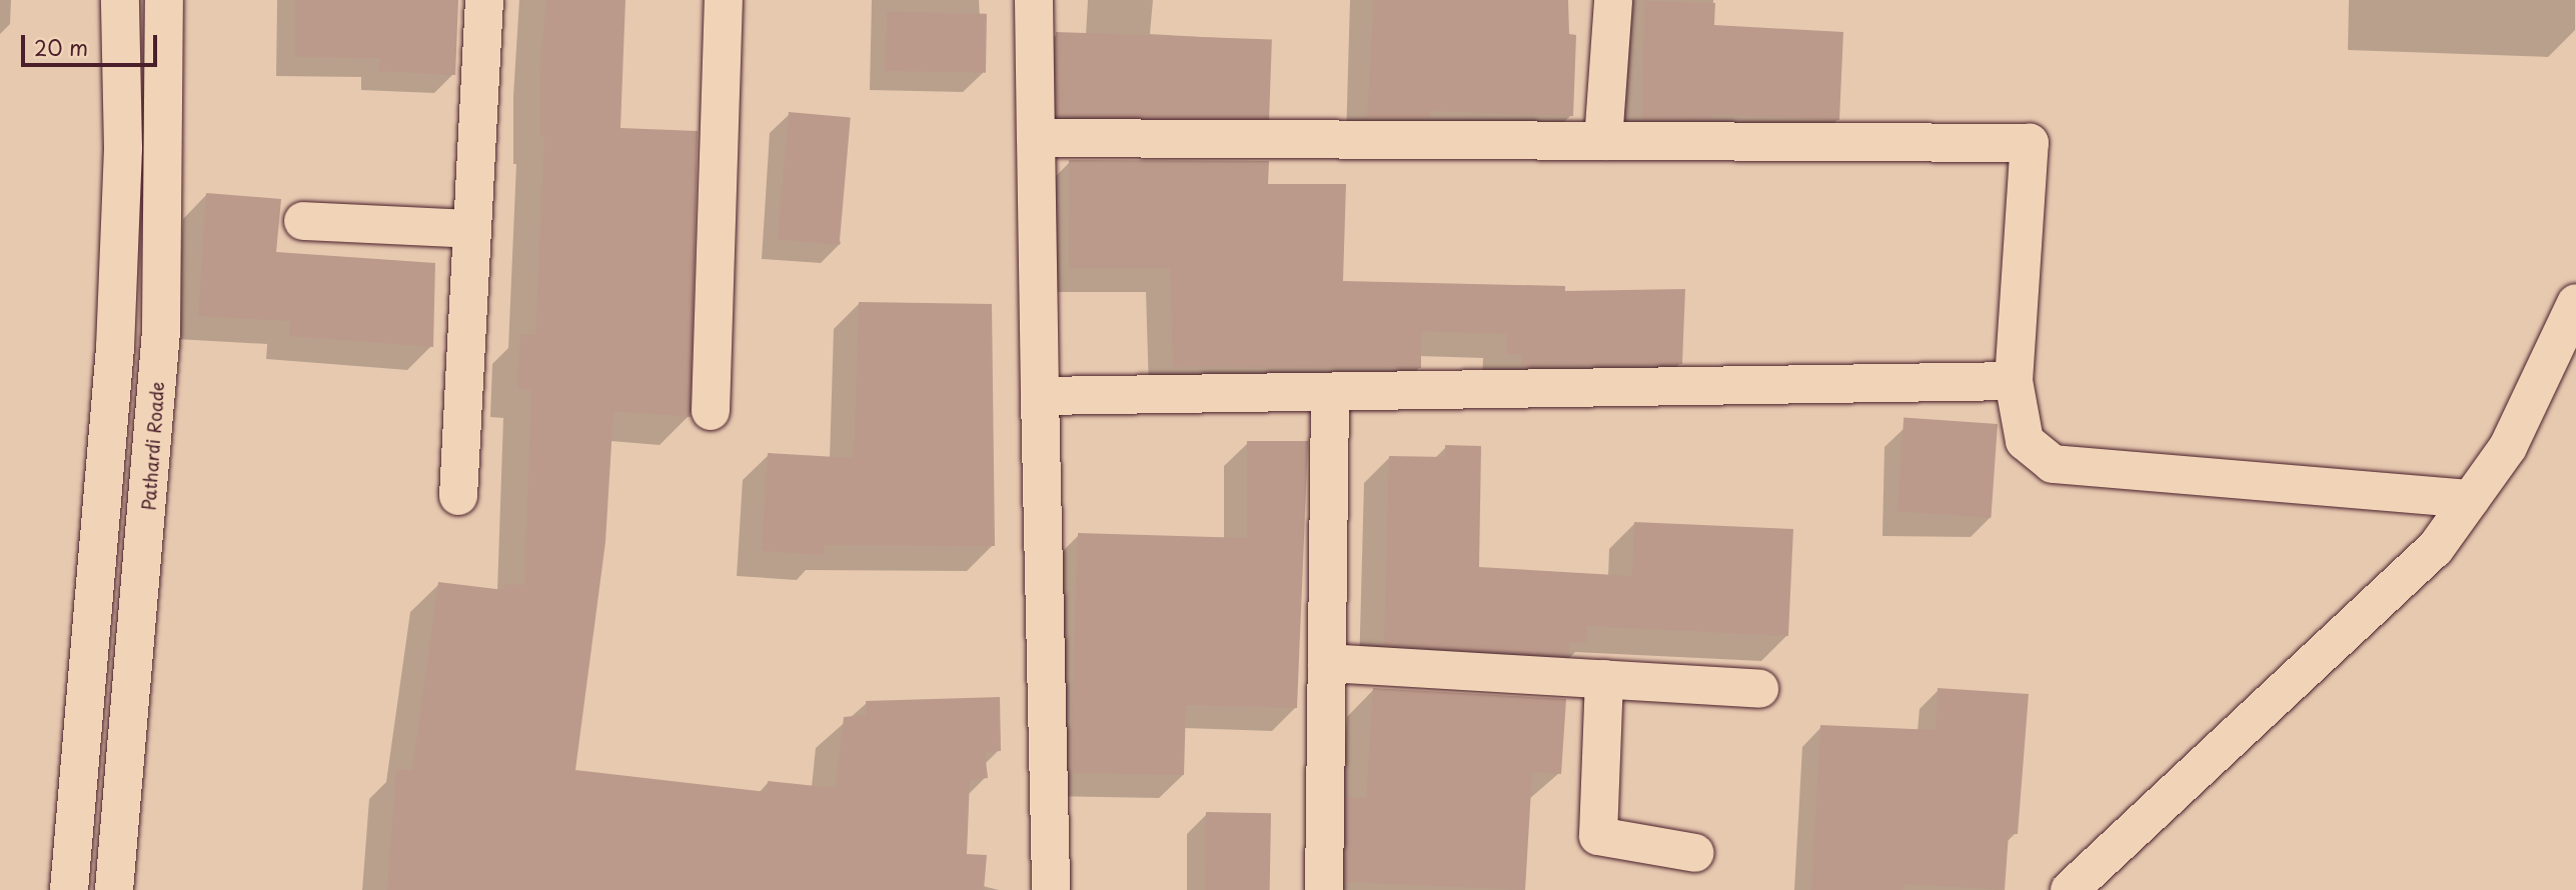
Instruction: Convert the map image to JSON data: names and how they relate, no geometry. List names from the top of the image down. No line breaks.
{"streets":{"street":["Pathardi Roade"]},"scale_bar":"20 m"}
